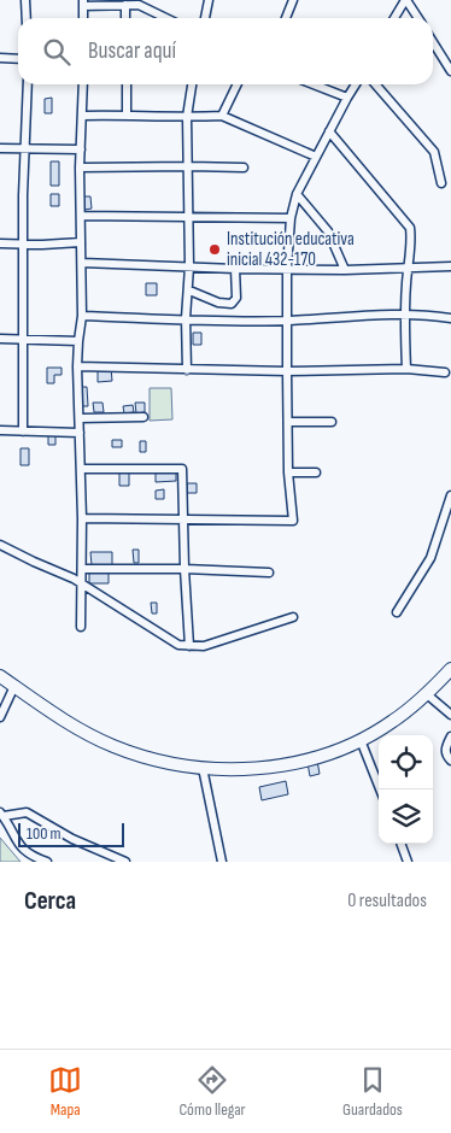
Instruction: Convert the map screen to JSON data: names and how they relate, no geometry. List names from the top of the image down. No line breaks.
{"places":["Institución educativa inicial 432-170"],"scale_bar":"100 m","page":{"search":"Buscar aquí","scale":"100 m","heading":["Cerca","0 resultados"],"nav":["Mapa","Cómo llegar","Guardados"]}}
